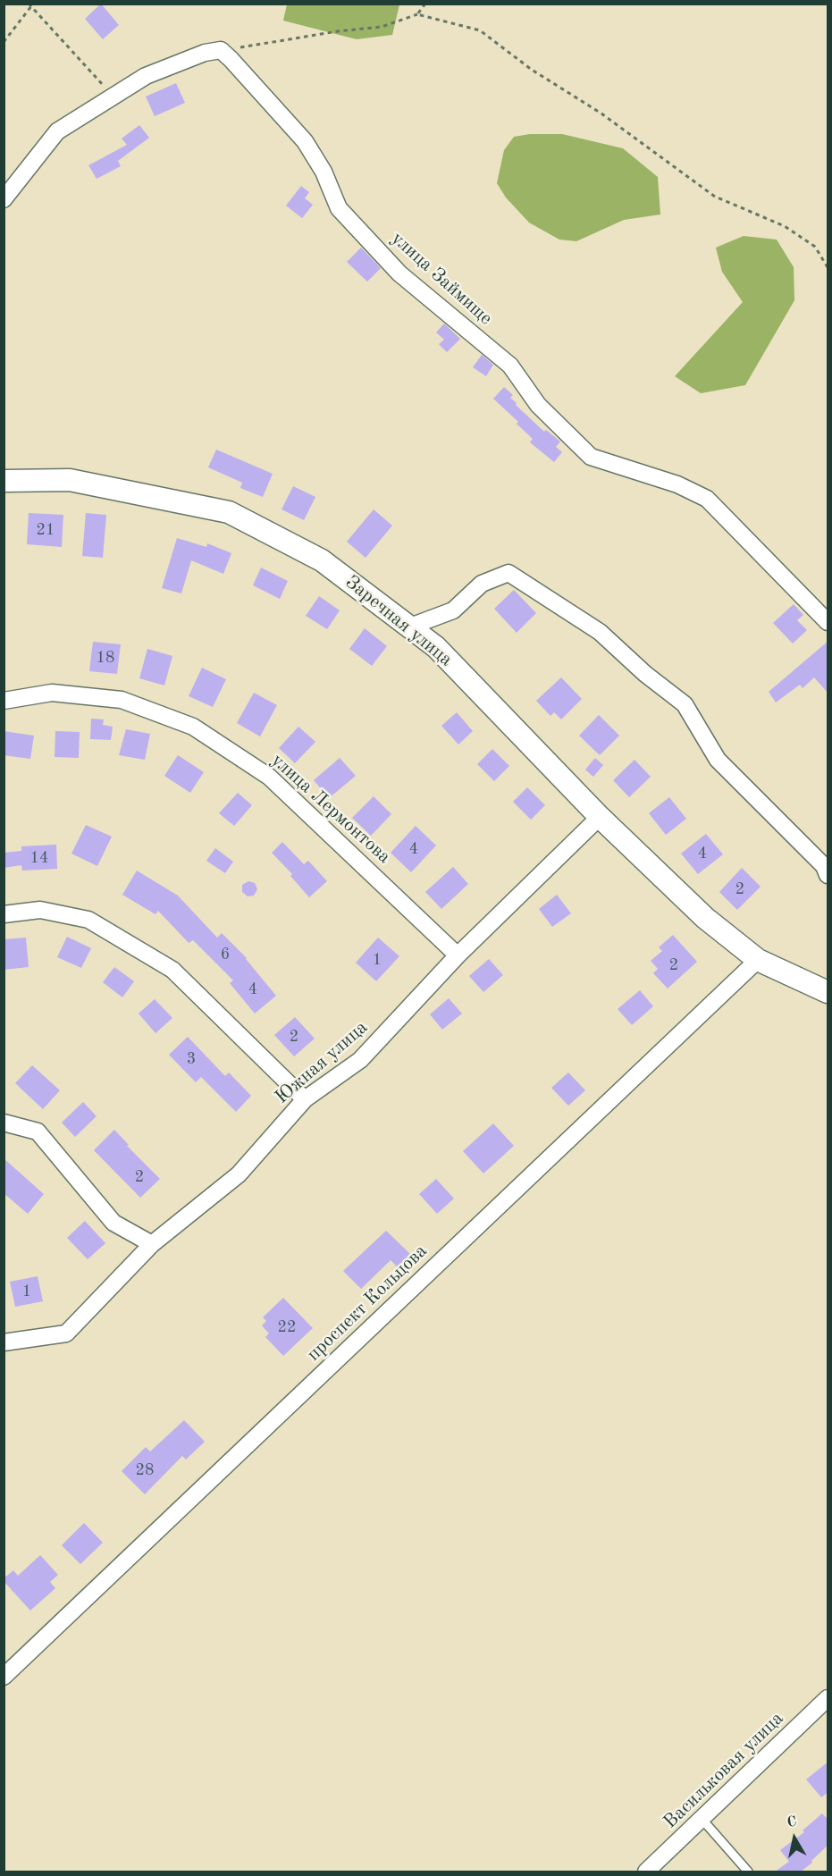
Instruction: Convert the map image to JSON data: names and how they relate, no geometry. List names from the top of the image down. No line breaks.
{"streets":{"street":["улица Займище","Заречная улица","улица Лермонтова","Южная улица","проспект Кольцова","Васильковая улица"]},"crossings":[["Заречная улица","Южная улица"],["Заречная улица","проспект Кольцова"],["улица Лермонтова","Южная улица"]],"house_numbers":["21","18","4","4","14","2","6","1","2","4","2","3","2","1","22","28"],"north":"top"}
